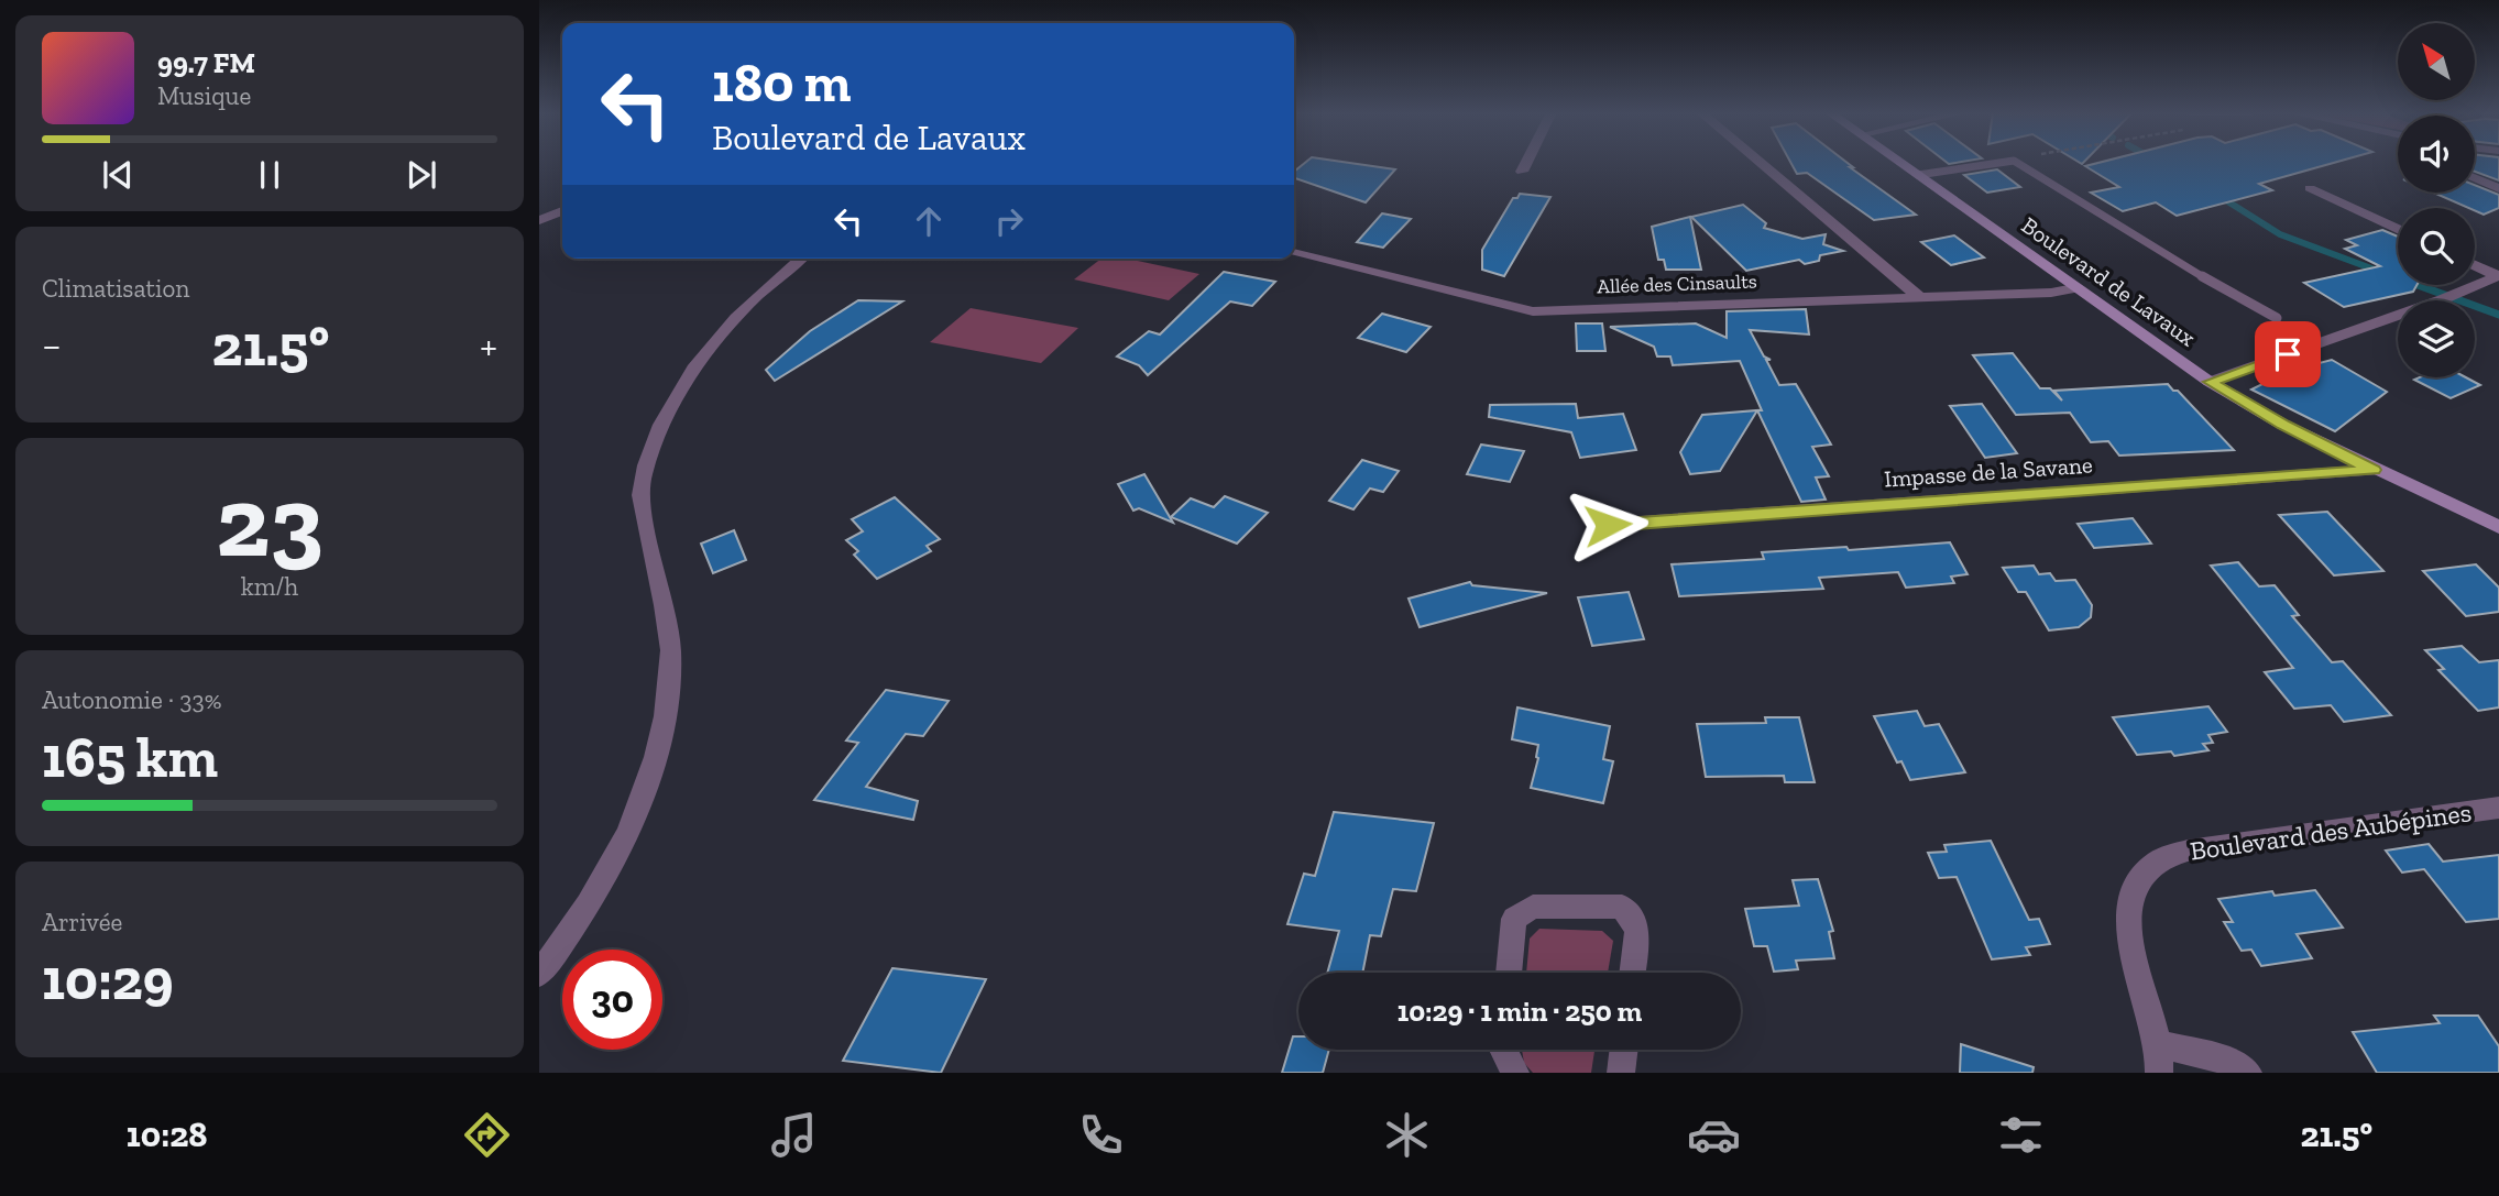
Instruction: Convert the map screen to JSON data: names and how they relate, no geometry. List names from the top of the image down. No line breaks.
{"streets":{"street":["Boulevard de Lavaux","Allée des Cinsaults","Impasse de la Savane","Boulevard des Aubépines"]},"crossings":[["Boulevard de Lavaux","Allée des Cinsaults"],["Boulevard de Lavaux","Impasse de la Savane"]],"north":"top left","page":{"turn":["180 m","Boulevard de Lavaux"],"song":["99.7 FM","Musique"],"tile":["Climatisation",["23","km/h"],["Autonomie · 33%","165 km"],["Arrivée","10:29"]],"heat":["−","21.5°","+"],"limit":"30","trip":"10:29 · 1 min · 250 m","tabs":["10:28","21.5°"]}}
